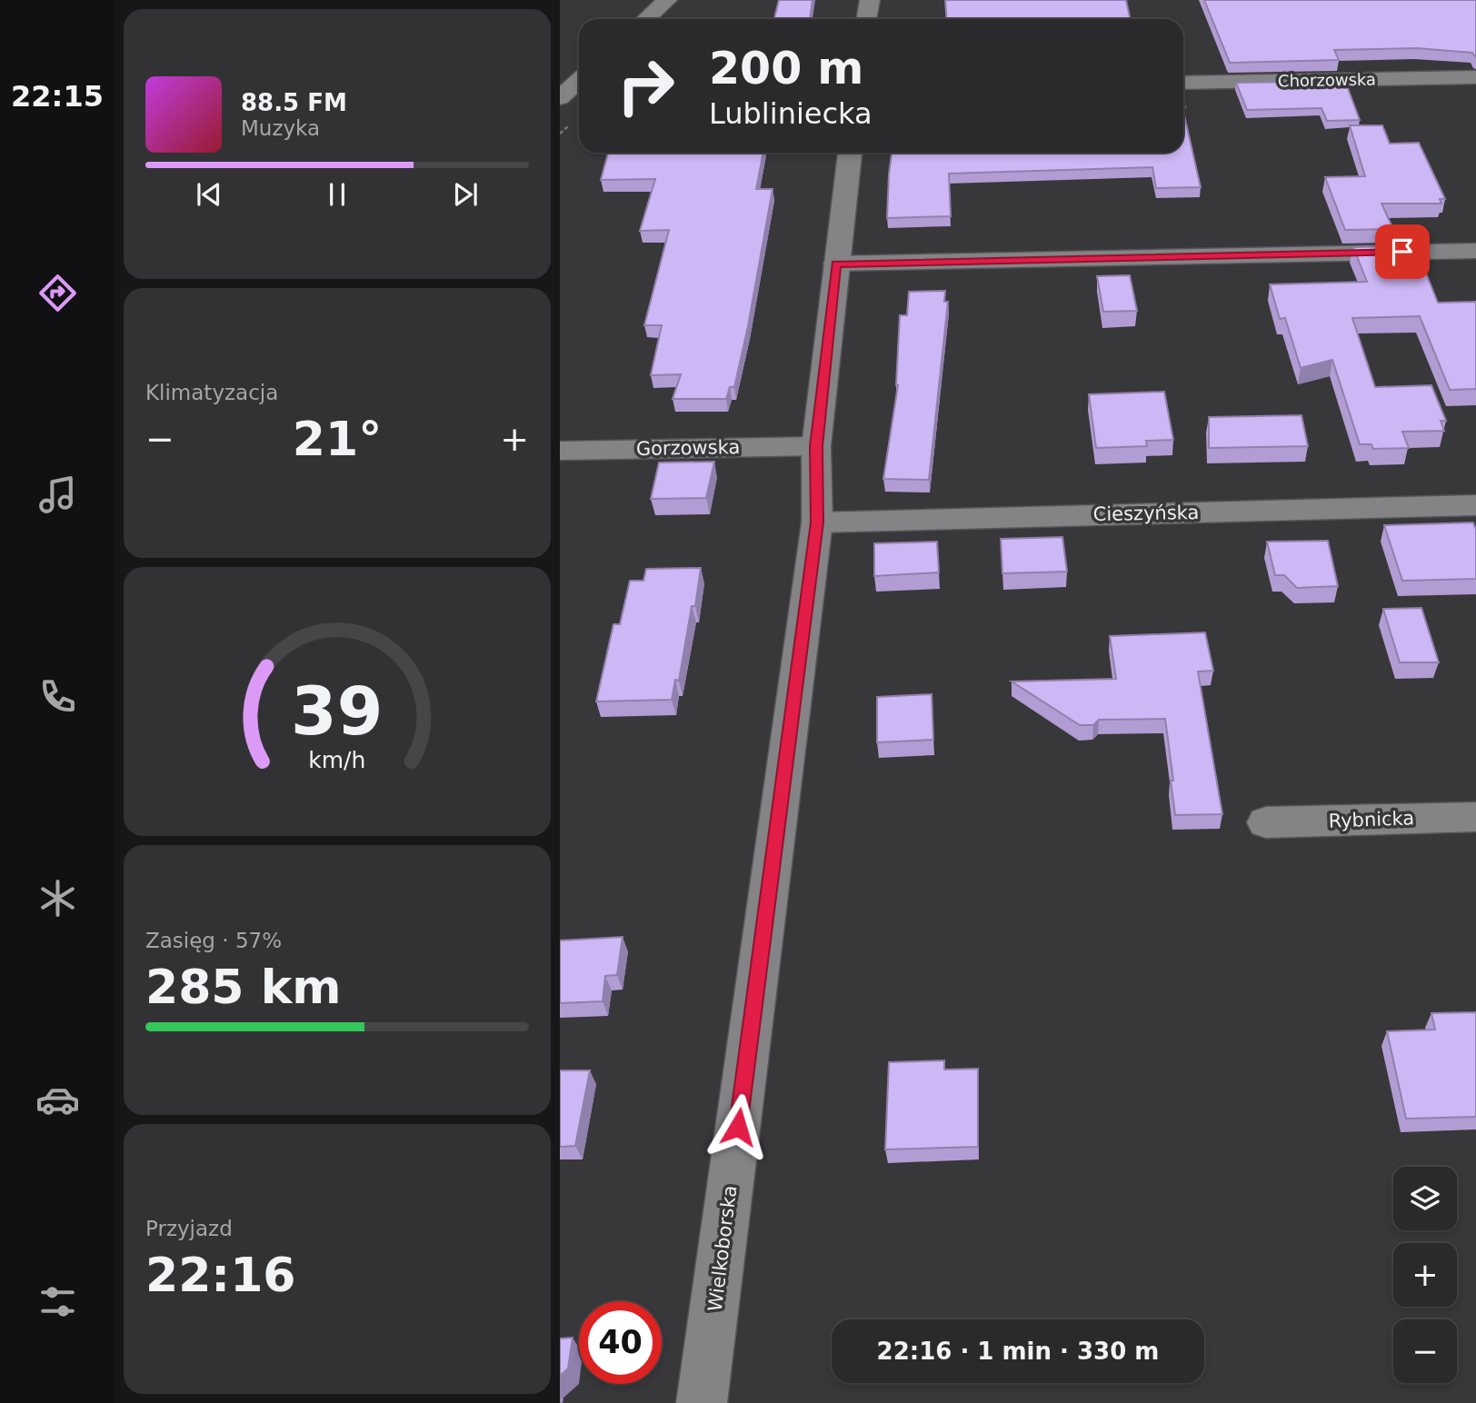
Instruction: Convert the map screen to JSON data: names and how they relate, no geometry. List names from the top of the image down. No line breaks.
{"streets":{"street":["Chorzowska","Gorzowska","Cieszyńska","Rybnicka","Wielkoborska"]},"crossings":[["Gorzowska","Wielkoborska"],["Cieszyńska","Wielkoborska"]],"page":{"tabs":"22:15","turn":["200 m","Lubliniecka"],"song":["88.5 FM","Muzyka"],"tile":["Klimatyzacja",["Zasięg · 57%","285 km"],["Przyjazd","22:16"]],"heat":["−","21°","+"],"map_buttons":["+","−"],"limit":"40","trip":"22:16 · 1 min · 330 m","gauge":["39","km/h"]}}
